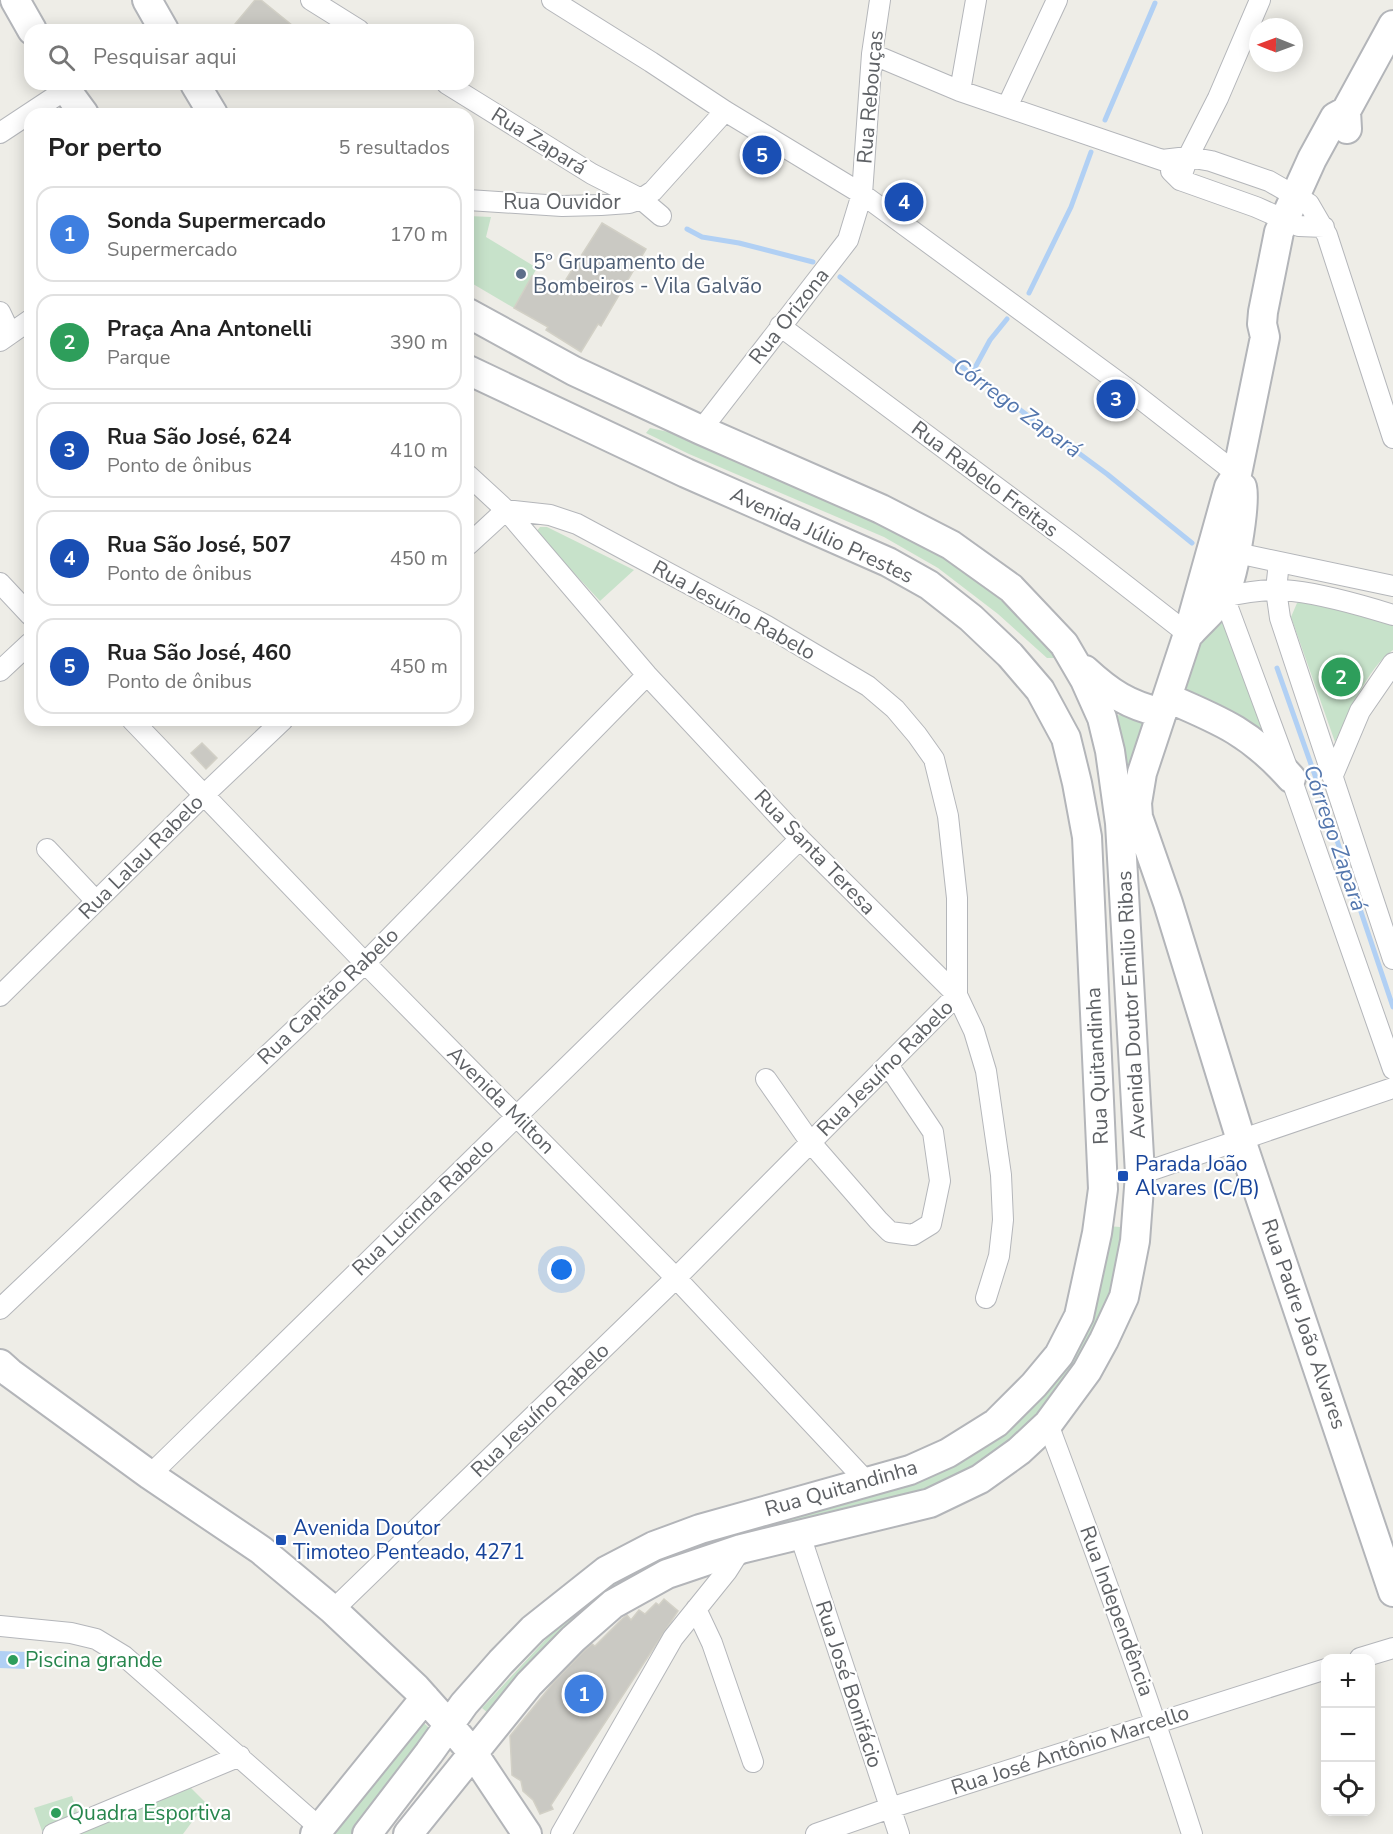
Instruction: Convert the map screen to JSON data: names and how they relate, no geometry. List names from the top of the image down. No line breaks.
{"streets":{"main road":["Avenida Júlio Prestes","Avenida Doutor Emilio Ribas","Rua Quitandinha","Rua Padre João Alvares"],"street":["Rua Rebouças","Rua Zapará","Rua Ouvidor","Rua Orizona","Rua Rabelo Freitas","Rua Jesuíno Rabelo","Rua Santa Teresa","Rua Lalau Rabelo","Rua Capitão Rabelo","Avenida Milton","Rua Lucinda Rabelo","Rua Independência","Rua José Bonifácio","Rua José Antônio Marcello"]},"crossings":[["Rua Rebouças","Rua Orizona"],["Rua Zapará","Rua Ouvidor"],["Rua Orizona","Rua Rabelo Freitas"],["Rua Rabelo Freitas","Avenida Doutor Emilio Ribas"],["Avenida Júlio Prestes","Rua Quitandinha"],["Rua Jesuíno Rabelo","Rua Santa Teresa"],["Rua Jesuíno Rabelo","Avenida Milton"],["Rua Santa Teresa","Rua Capitão Rabelo"],["Rua Santa Teresa","Rua Lucinda Rabelo"],["Rua Lalau Rabelo","Avenida Milton"],["Rua Capitão Rabelo","Avenida Milton"],["Avenida Doutor Emilio Ribas","Rua Padre João Alvares"],["Avenida Doutor Emilio Ribas","Rua Independência"],["Avenida Doutor Emilio Ribas","Rua José Bonifácio"],["Rua Quitandinha","Avenida Milton"],["Avenida Milton","Rua Lucinda Rabelo"],["Rua Independência","Rua José Antônio Marcello"],["Rua José Bonifácio","Rua José Antônio Marcello"]],"water":["Córrego Zapará"],"places":{"other":["5º Grupamento de Bombeiros - Vila Galvão","Piscina grande","Quadra Esportiva"],"transit":["Parada João Alvares (C/B)","Avenida Doutor Timoteo Penteado, 4271"]},"north":"left","page":{"search":"Pesquisar aqui","heading":["Por perto","5 resultados"],"pins":["5","4","3","2","1"],"list":[{"mark":"1","name":"Sonda Supermercado","note":"Supermercado","value":"170 m"},{"mark":"2","name":"Praça Ana Antonelli","note":"Parque","value":"390 m"},{"mark":"3","name":"Rua São José, 624","note":"Ponto de ônibus","value":"410 m"},{"mark":"4","name":"Rua São José, 507","note":"Ponto de ônibus","value":"450 m"},{"mark":"5","name":"Rua São José, 460","note":"Ponto de ônibus","value":"450 m"}],"map_buttons":["+","−"]}}
